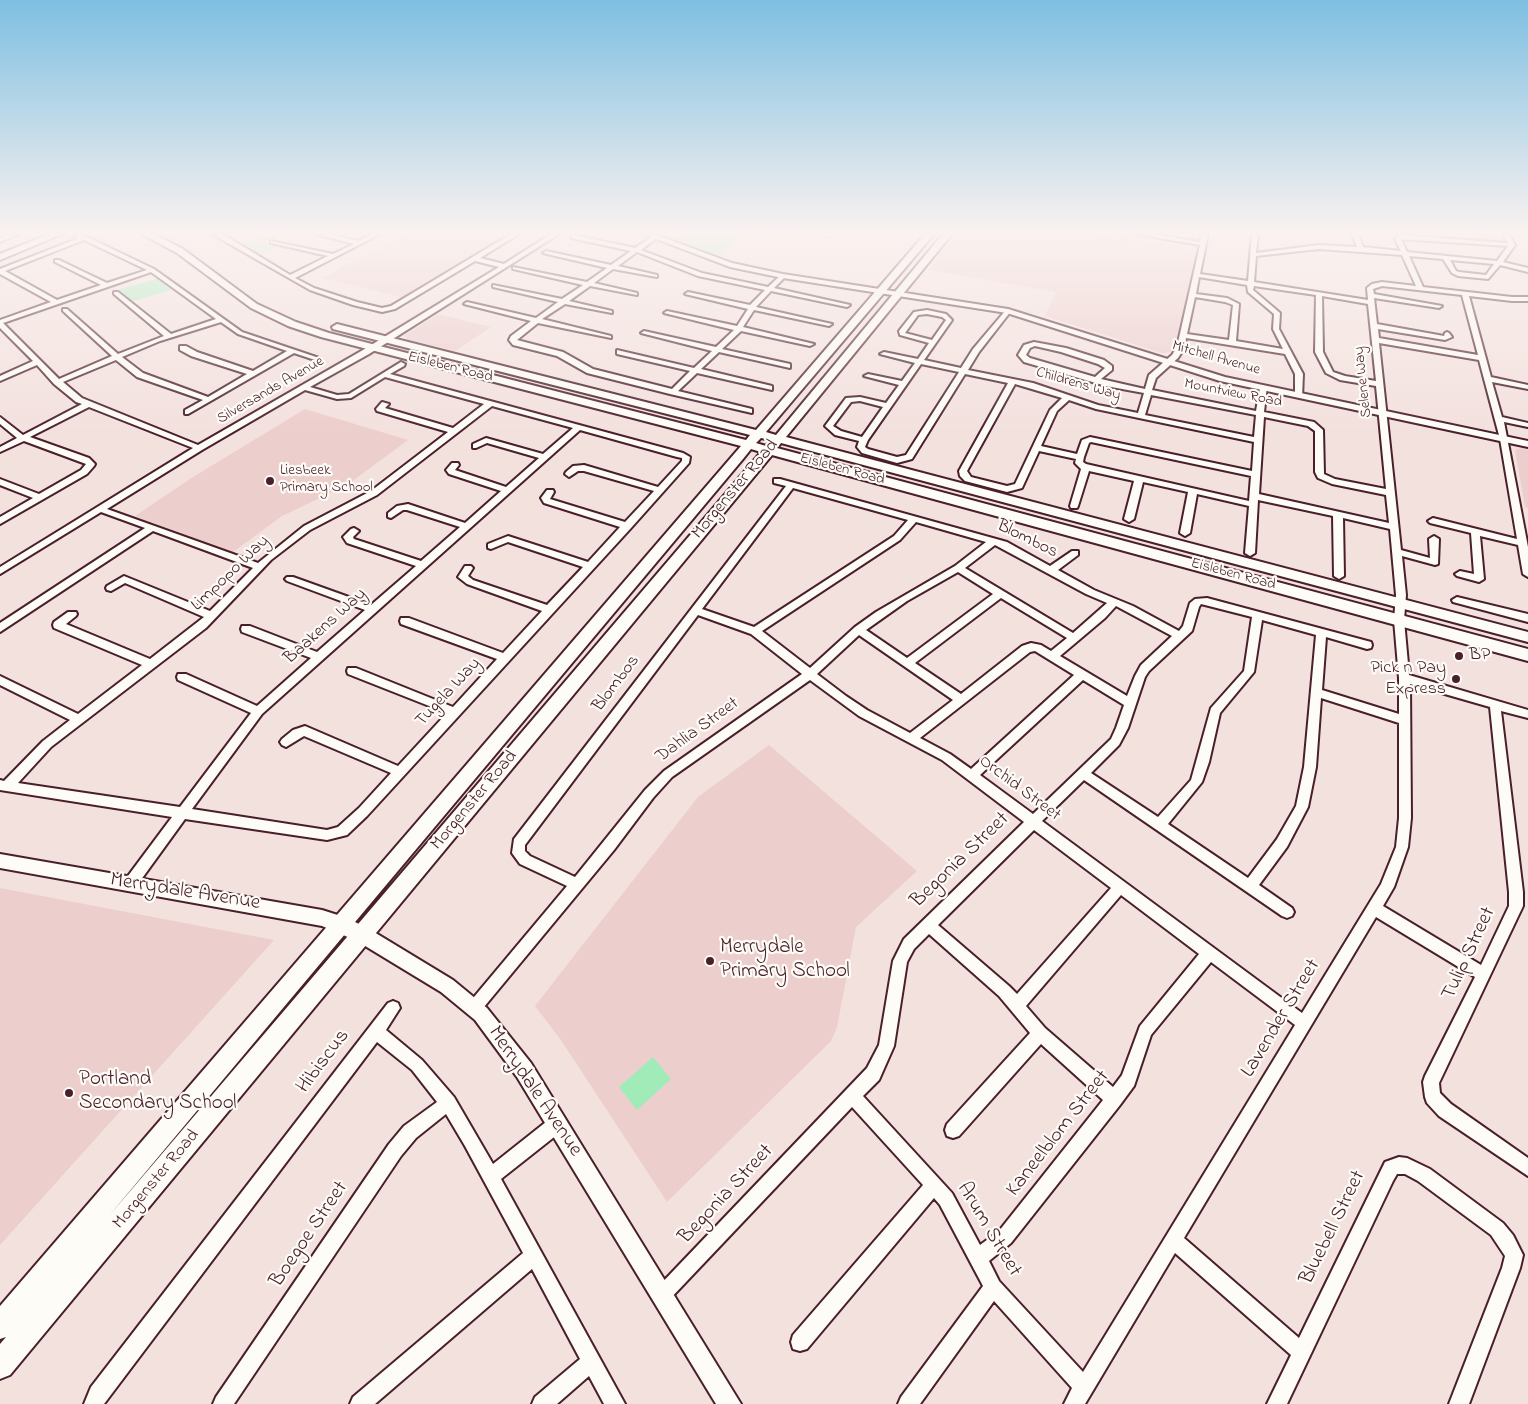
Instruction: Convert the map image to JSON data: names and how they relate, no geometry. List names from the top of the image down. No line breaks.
{"streets":{"main road":["Eisleben Road","Morgenster Road"],"street":["Mitchell Avenue","Selene Way","Childrens Way","Silversands Avenue","Mountview Road","Blombos","Limpopo Way","Baakens Way","Tugela Way","Dahlia Street","Orchid Street","Begonia Street","Merrydale Avenue","Tulip Street","Lavender Street","Hibiscus","Kaneelblom Street","Bluebell Street","Arum Street","Boegoe Street"]},"crossings":[["Mitchell Avenue","Selene Way"],["Eisleben Road","Selene Way"],["Eisleben Road","Silversands Avenue"],["Eisleben Road","Morgenster Road"],["Eisleben Road","Lavender Street"],["Selene Way","Mountview Road"],["Selene Way","Lavender Street"],["Morgenster Road","Merrydale Avenue"],["Blombos","Dahlia Street"],["Blombos","Orchid Street"],["Blombos","Begonia Street"],["Limpopo Way","Tugela Way"],["Baakens Way","Tugela Way"],["Baakens Way","Merrydale Avenue"],["Dahlia Street","Orchid Street"],["Dahlia Street","Merrydale Avenue"],["Orchid Street","Begonia Street"],["Orchid Street","Lavender Street"],["Orchid Street","Kaneelblom Street"],["Begonia Street","Merrydale Avenue"],["Begonia Street","Arum Street"],["Lavender Street","Arum Street"],["Hibiscus","Boegoe Street"],["Kaneelblom Street","Arum Street"]],"places":["Liesbeek Primary School","BP","Pick n Pay Express","Merrydale Primary School","Portland Secondary School"]}
